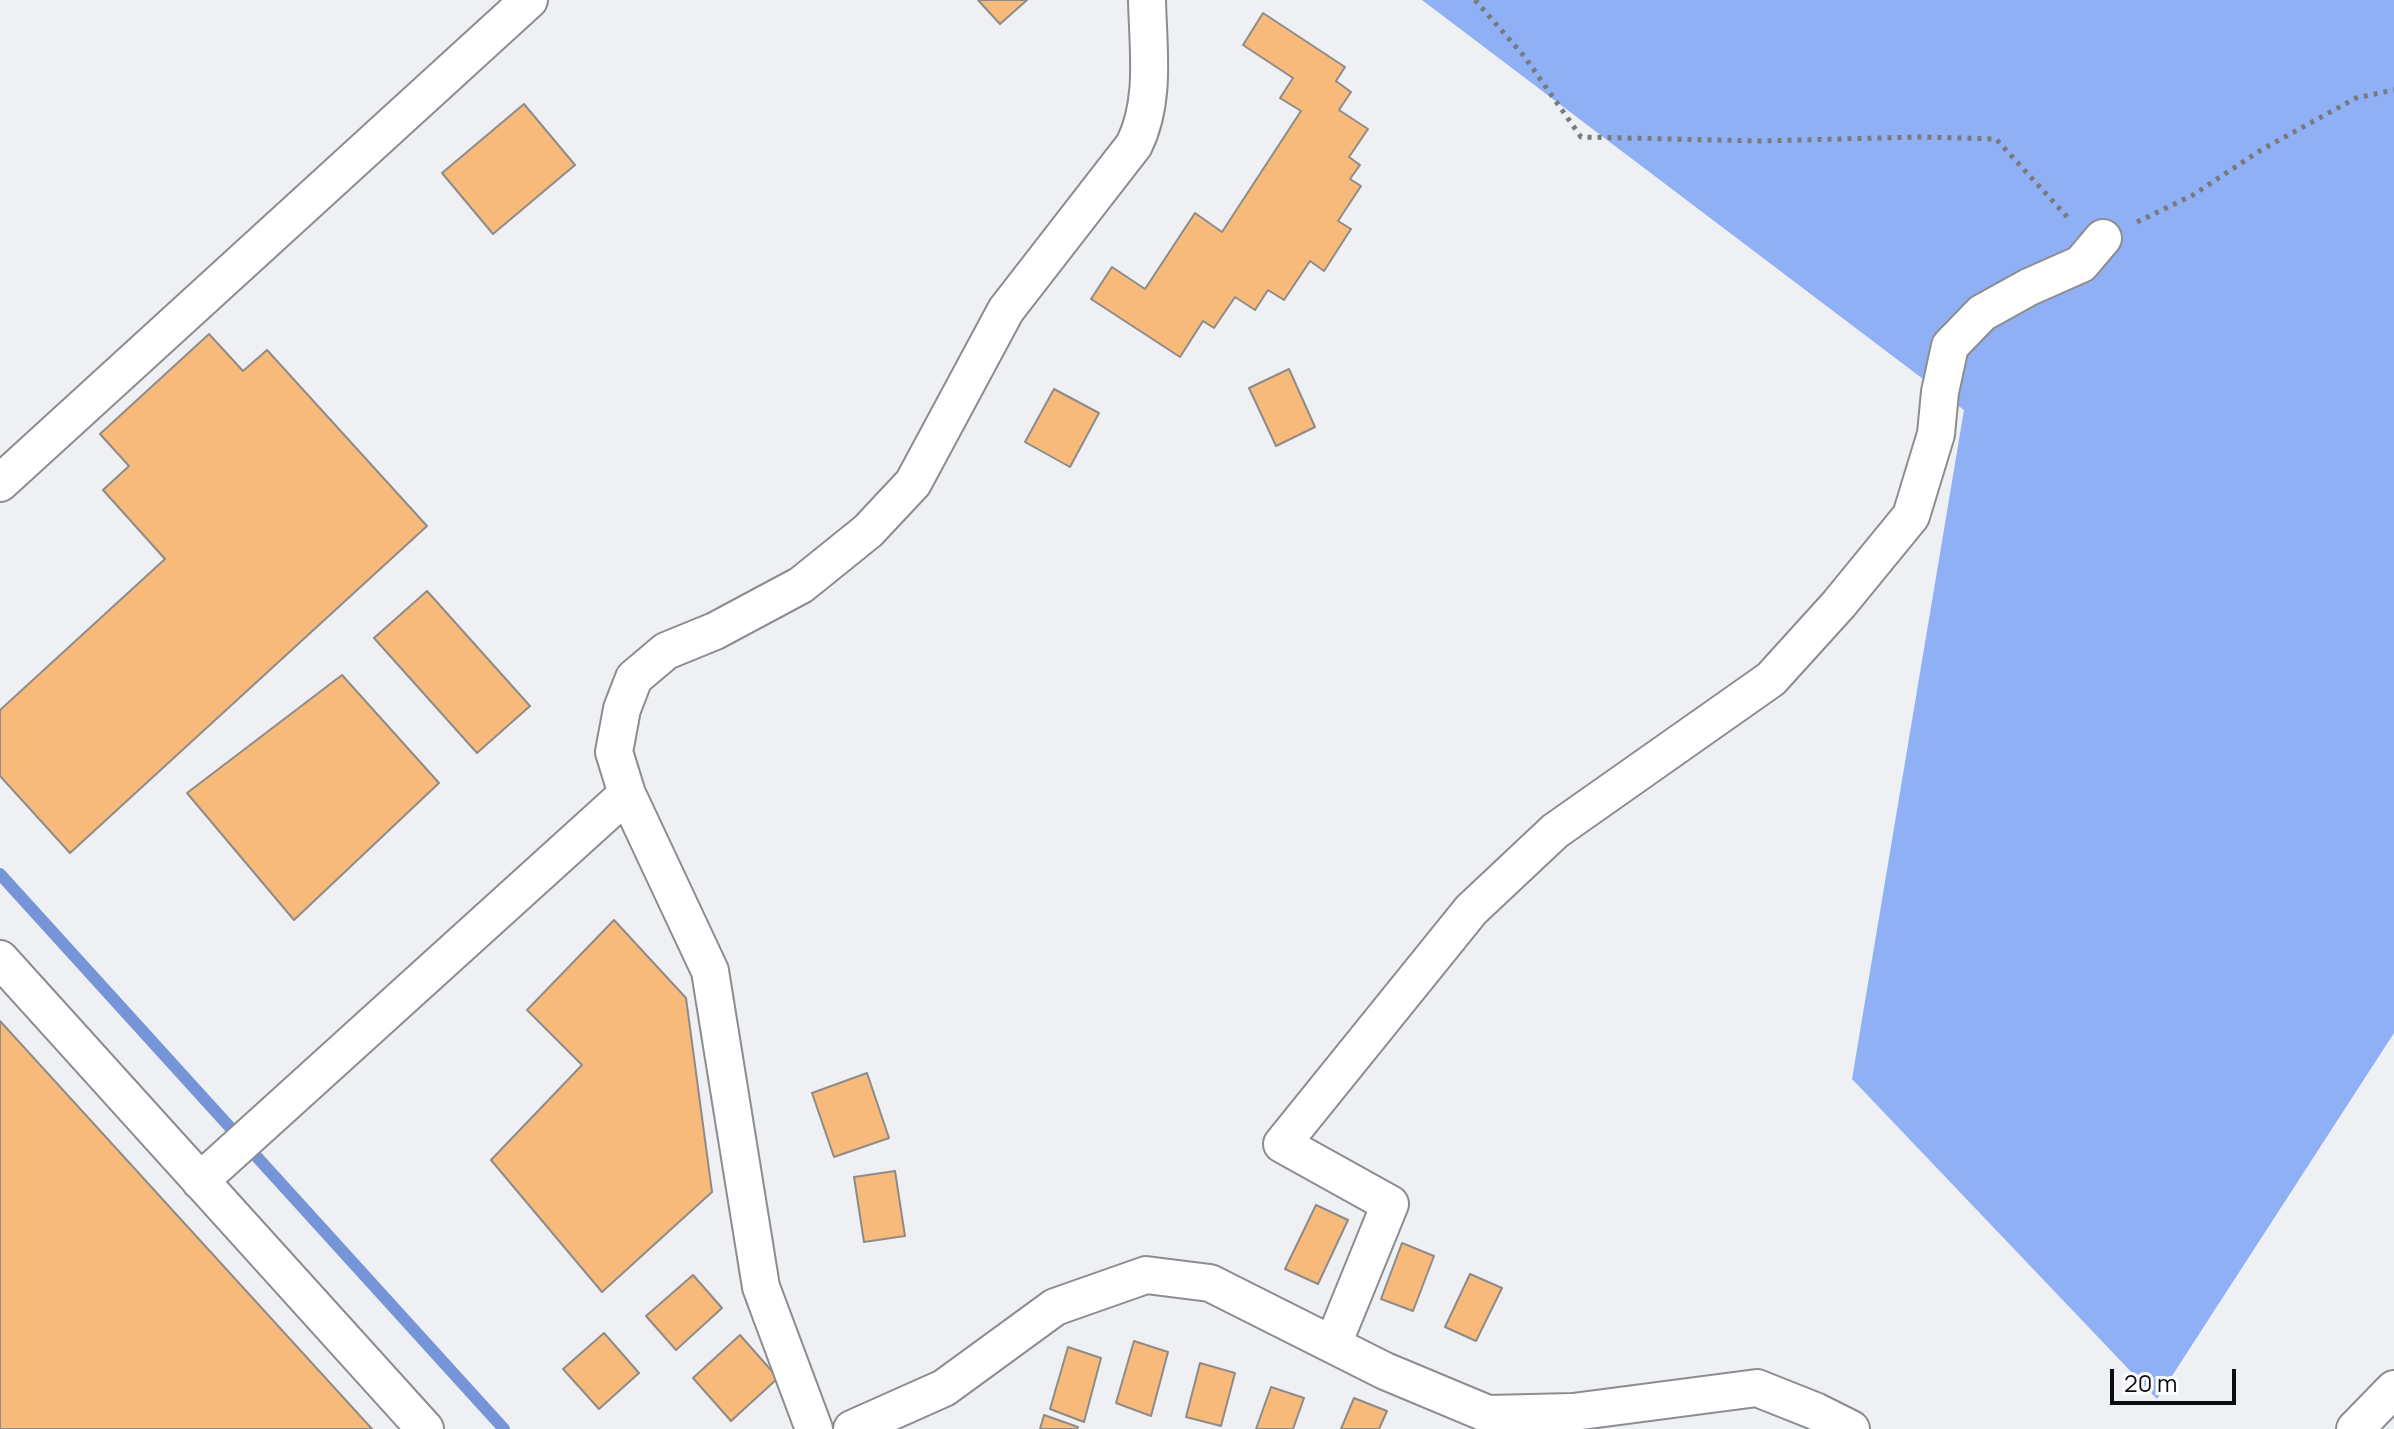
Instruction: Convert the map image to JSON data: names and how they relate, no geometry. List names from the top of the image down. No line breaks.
{"scale_bar":"20 m"}
